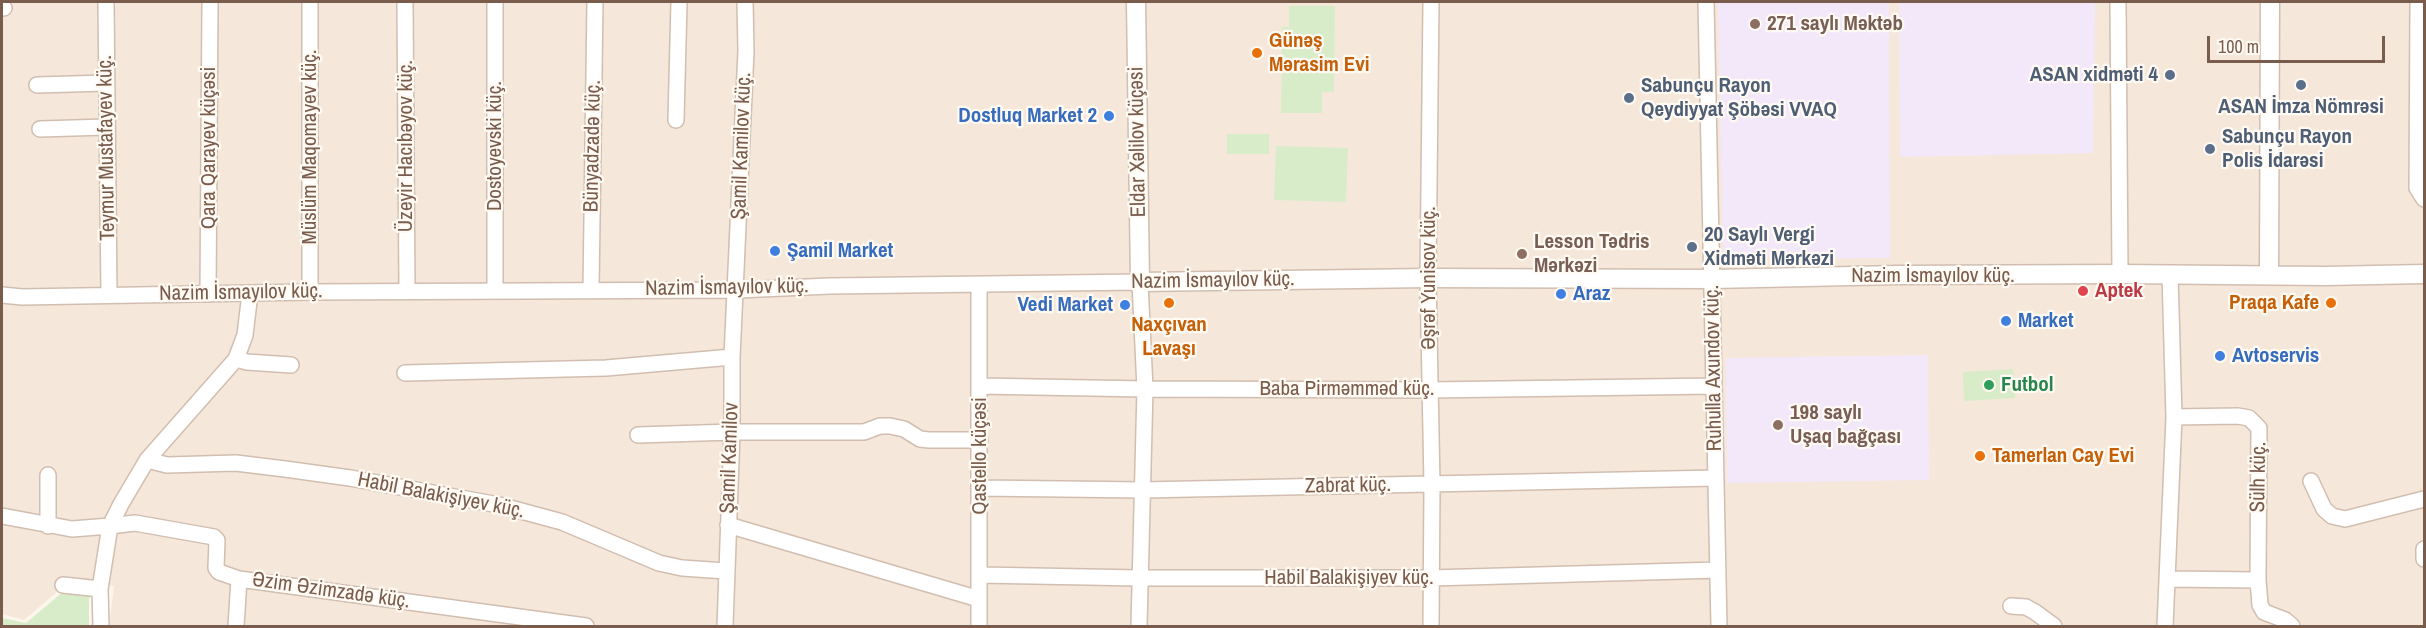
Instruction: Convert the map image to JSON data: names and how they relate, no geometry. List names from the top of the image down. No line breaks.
{"streets":{"street":["Eldar Xəlilov küçəsi","Üzeyir Hacıbəyov küç.","Dostoyevski küç.","Bünyadzadə küç.","Şamil Kamilov küç.","Müslüm Maqomayev küç.","Teymur Mustafayev küç.","Qara Qarayev küçəsi","Nazim İsmayılov küç.","Əşrəf Yunisov küç.","Ruhulla Axundov küç.","Baba Pirməmməd küç.","Qastello küçəsi","Şamil Kamilov","Sülh küç.","Zabrat küç.","Habil Balakişiyev küç.","Əzim Əzimzadə küç."]},"crossings":[["Eldar Xəlilov küçəsi","Nazim İsmayılov küç."],["Üzeyir Hacıbəyov küç.","Nazim İsmayılov küç."],["Dostoyevski küç.","Nazim İsmayılov küç."],["Bünyadzadə küç.","Nazim İsmayılov küç."],["Şamil Kamilov küç.","Nazim İsmayılov küç."],["Şamil Kamilov küç.","Şamil Kamilov"],["Müslüm Maqomayev küç.","Nazim İsmayılov küç."],["Teymur Mustafayev küç.","Nazim İsmayılov küç."],["Qara Qarayev küçəsi","Nazim İsmayılov küç."],["Nazim İsmayılov küç.","Əşrəf Yunisov küç."],["Nazim İsmayılov küç.","Ruhulla Axundov küç."],["Nazim İsmayılov küç.","Qastello küçəsi"],["Nazim İsmayılov küç.","Şamil Kamilov"],["Əşrəf Yunisov küç.","Baba Pirməmməd küç."],["Əşrəf Yunisov küç.","Zabrat küç."],["Əşrəf Yunisov küç.","Habil Balakişiyev küç."],["Ruhulla Axundov küç.","Baba Pirməmməd küç."],["Ruhulla Axundov küç.","Zabrat küç."],["Ruhulla Axundov küç.","Habil Balakişiyev küç."],["Baba Pirməmməd küç.","Qastello küçəsi"],["Qastello küçəsi","Zabrat küç."],["Qastello küçəsi","Habil Balakişiyev küç."],["Şamil Kamilov","Habil Balakişiyev küç."]],"places":["271 saylı Məktəb","Günəş Mərasim Evi","ASAN xidməti 4","ASAN İmza Nömrəsi","Sabunçu Rayon Qeydiyyat Şöbəsi VVAQ","Dostluq Market 2","Sabunçu Rayon Polis İdarəsi","20 Saylı Vergi Xidməti Mərkəzi","Şamil Market","Lesson Tədris Mərkəzi","Aptek","Araz","Naxçıvan Lavaşı","Praqa Kafe","Vedi Market","Market","Avtoservis","Futbol","198 saylı Uşaq bağçası","Tamerlan Cay Evi"],"scale_bar":"100 m"}
